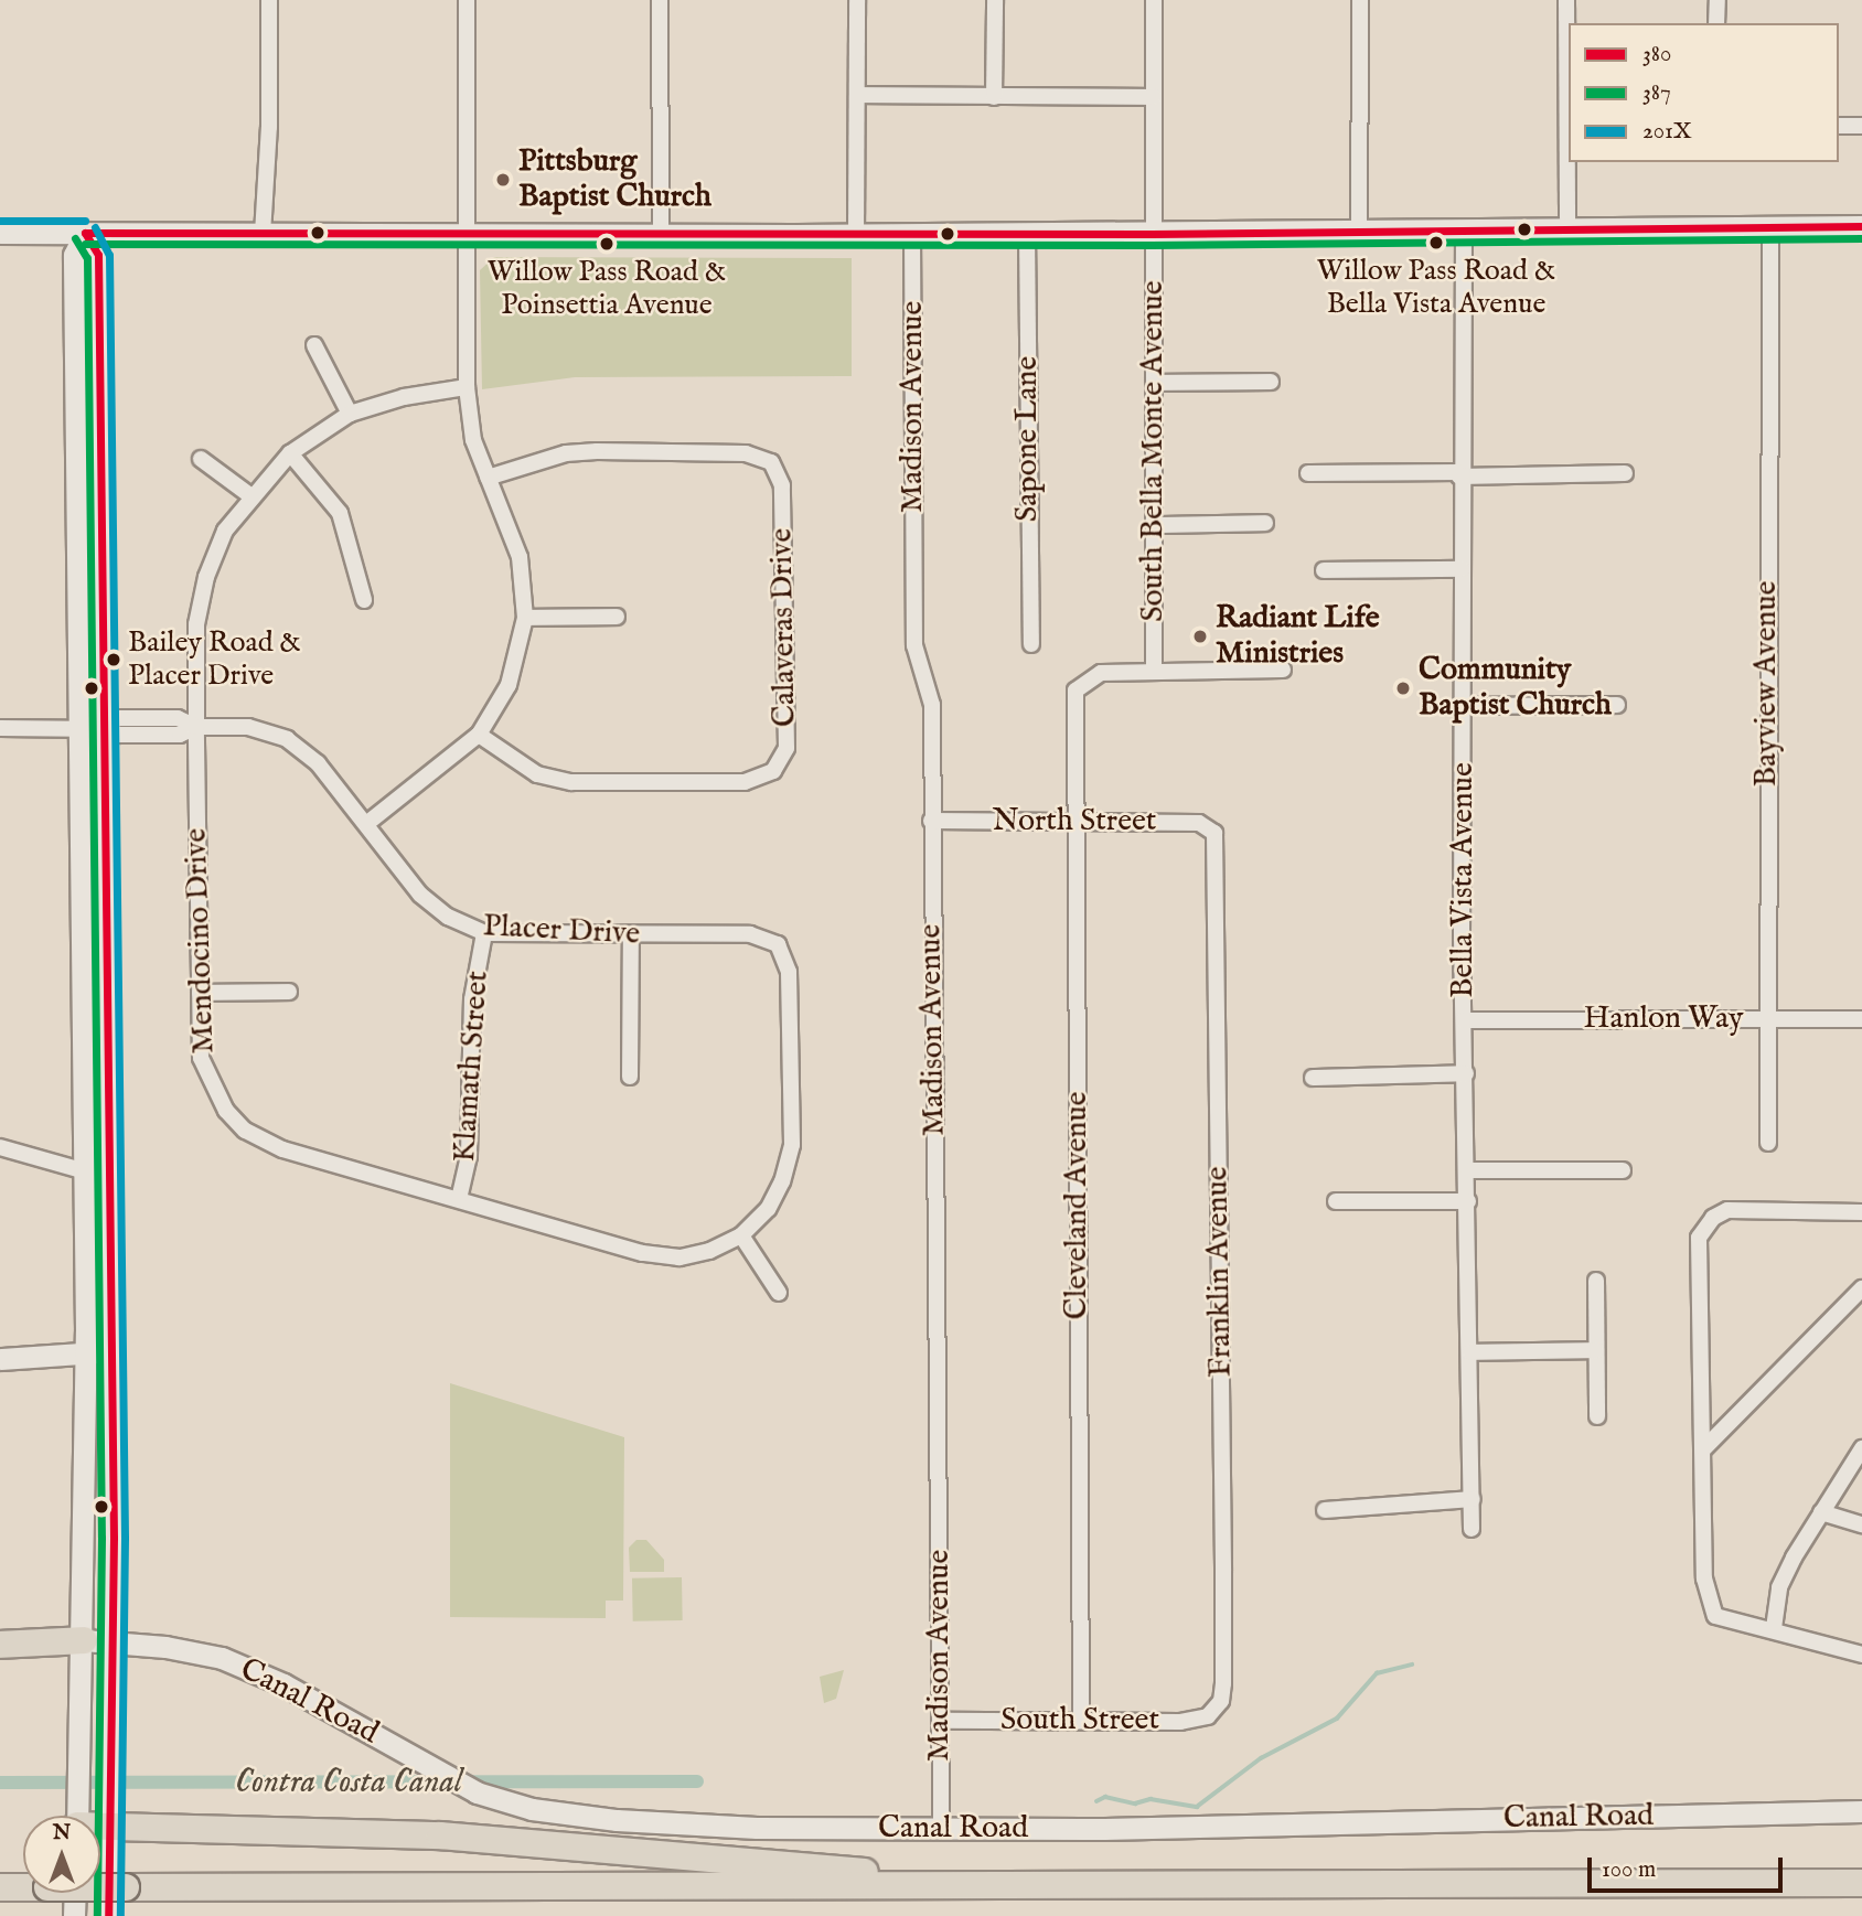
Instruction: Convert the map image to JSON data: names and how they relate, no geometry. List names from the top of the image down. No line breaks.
{"streets":{"main road":["Canal Road"],"street":["Madison Avenue","Sapone Lane","South Bella Monte Avenue","Calaveras Drive","Bayview Avenue","North Street","Bella Vista Avenue","Placer Drive","Mendocino Drive","Hanlon Way","Klamath Street","Cleveland Avenue","Franklin Avenue","South Street"]},"crossings":[["Madison Avenue","North Street"],["Madison Avenue","Canal Road"],["Madison Avenue","South Street"],["South Bella Monte Avenue","Cleveland Avenue"],["Bayview Avenue","Hanlon Way"],["North Street","Cleveland Avenue"],["North Street","Franklin Avenue"],["Bella Vista Avenue","Hanlon Way"],["Placer Drive","Mendocino Drive"],["Placer Drive","Klamath Street"],["Mendocino Drive","Klamath Street"],["Cleveland Avenue","South Street"],["Franklin Avenue","South Street"]],"water":["Contra Costa Canal"],"places":["Pittsburg Baptist Church","Willow Pass Road & Bella Vista Avenue","Willow Pass Road & Poinsettia Avenue","Radiant Life Ministries","Bailey Road & Placer Drive","Community Baptist Church"],"lines":["transit line 201X","transit line 380","transit line 387"],"legend":["380","387","201X"],"scale_bar":"100 m","north":"top"}
